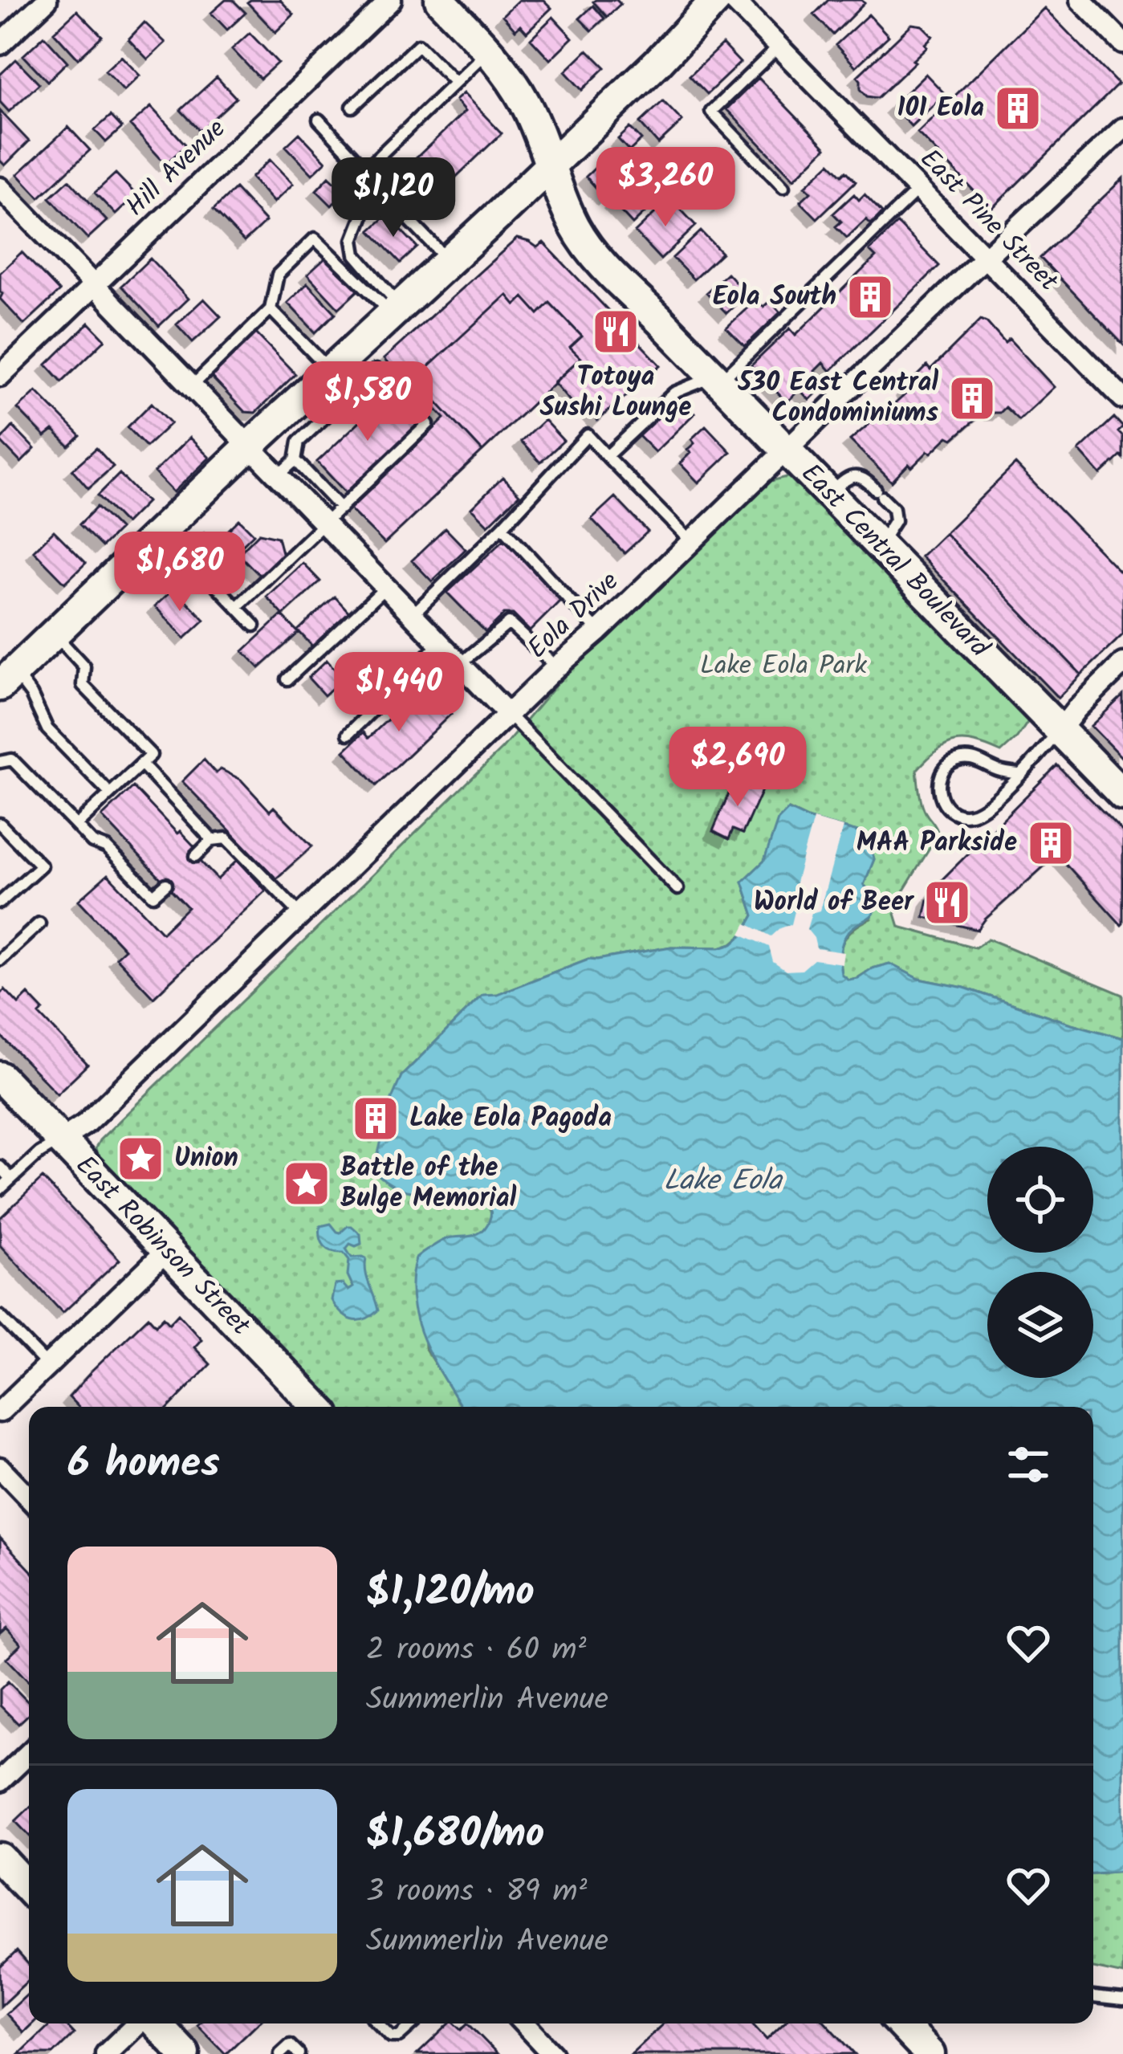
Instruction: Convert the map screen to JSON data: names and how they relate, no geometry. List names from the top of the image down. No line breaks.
{"streets":{"street":["Hill Avenue","East Pine Street","East Central Boulevard","Eola Drive","East Robinson Street"]},"crossings":[["East Pine Street","Eola Drive"],["East Central Boulevard","Eola Drive"],["Eola Drive","East Robinson Street"]],"water":["Lake Eola"],"parks":["Lake Eola Park"],"places":{"building":["101 Eola","Eola South","530 East Central Condominiums","MAA Parkside","Lake Eola Pagoda"],"restaurant":["Totoya Sushi Lounge","World of Beer"],"place":["Union","Battle of the Bulge Memorial"]},"page":{"price":["$3,260","$1,120","$1,580","$1,680","$1,440","$2,690"],"heading":"6 homes","list":[{"name":"$1,120/mo","note":"2 rooms · 60 m² · Summerlin Avenue"},{"name":"$1,680/mo","note":"3 rooms · 89 m² · Summerlin Avenue"}]}}
